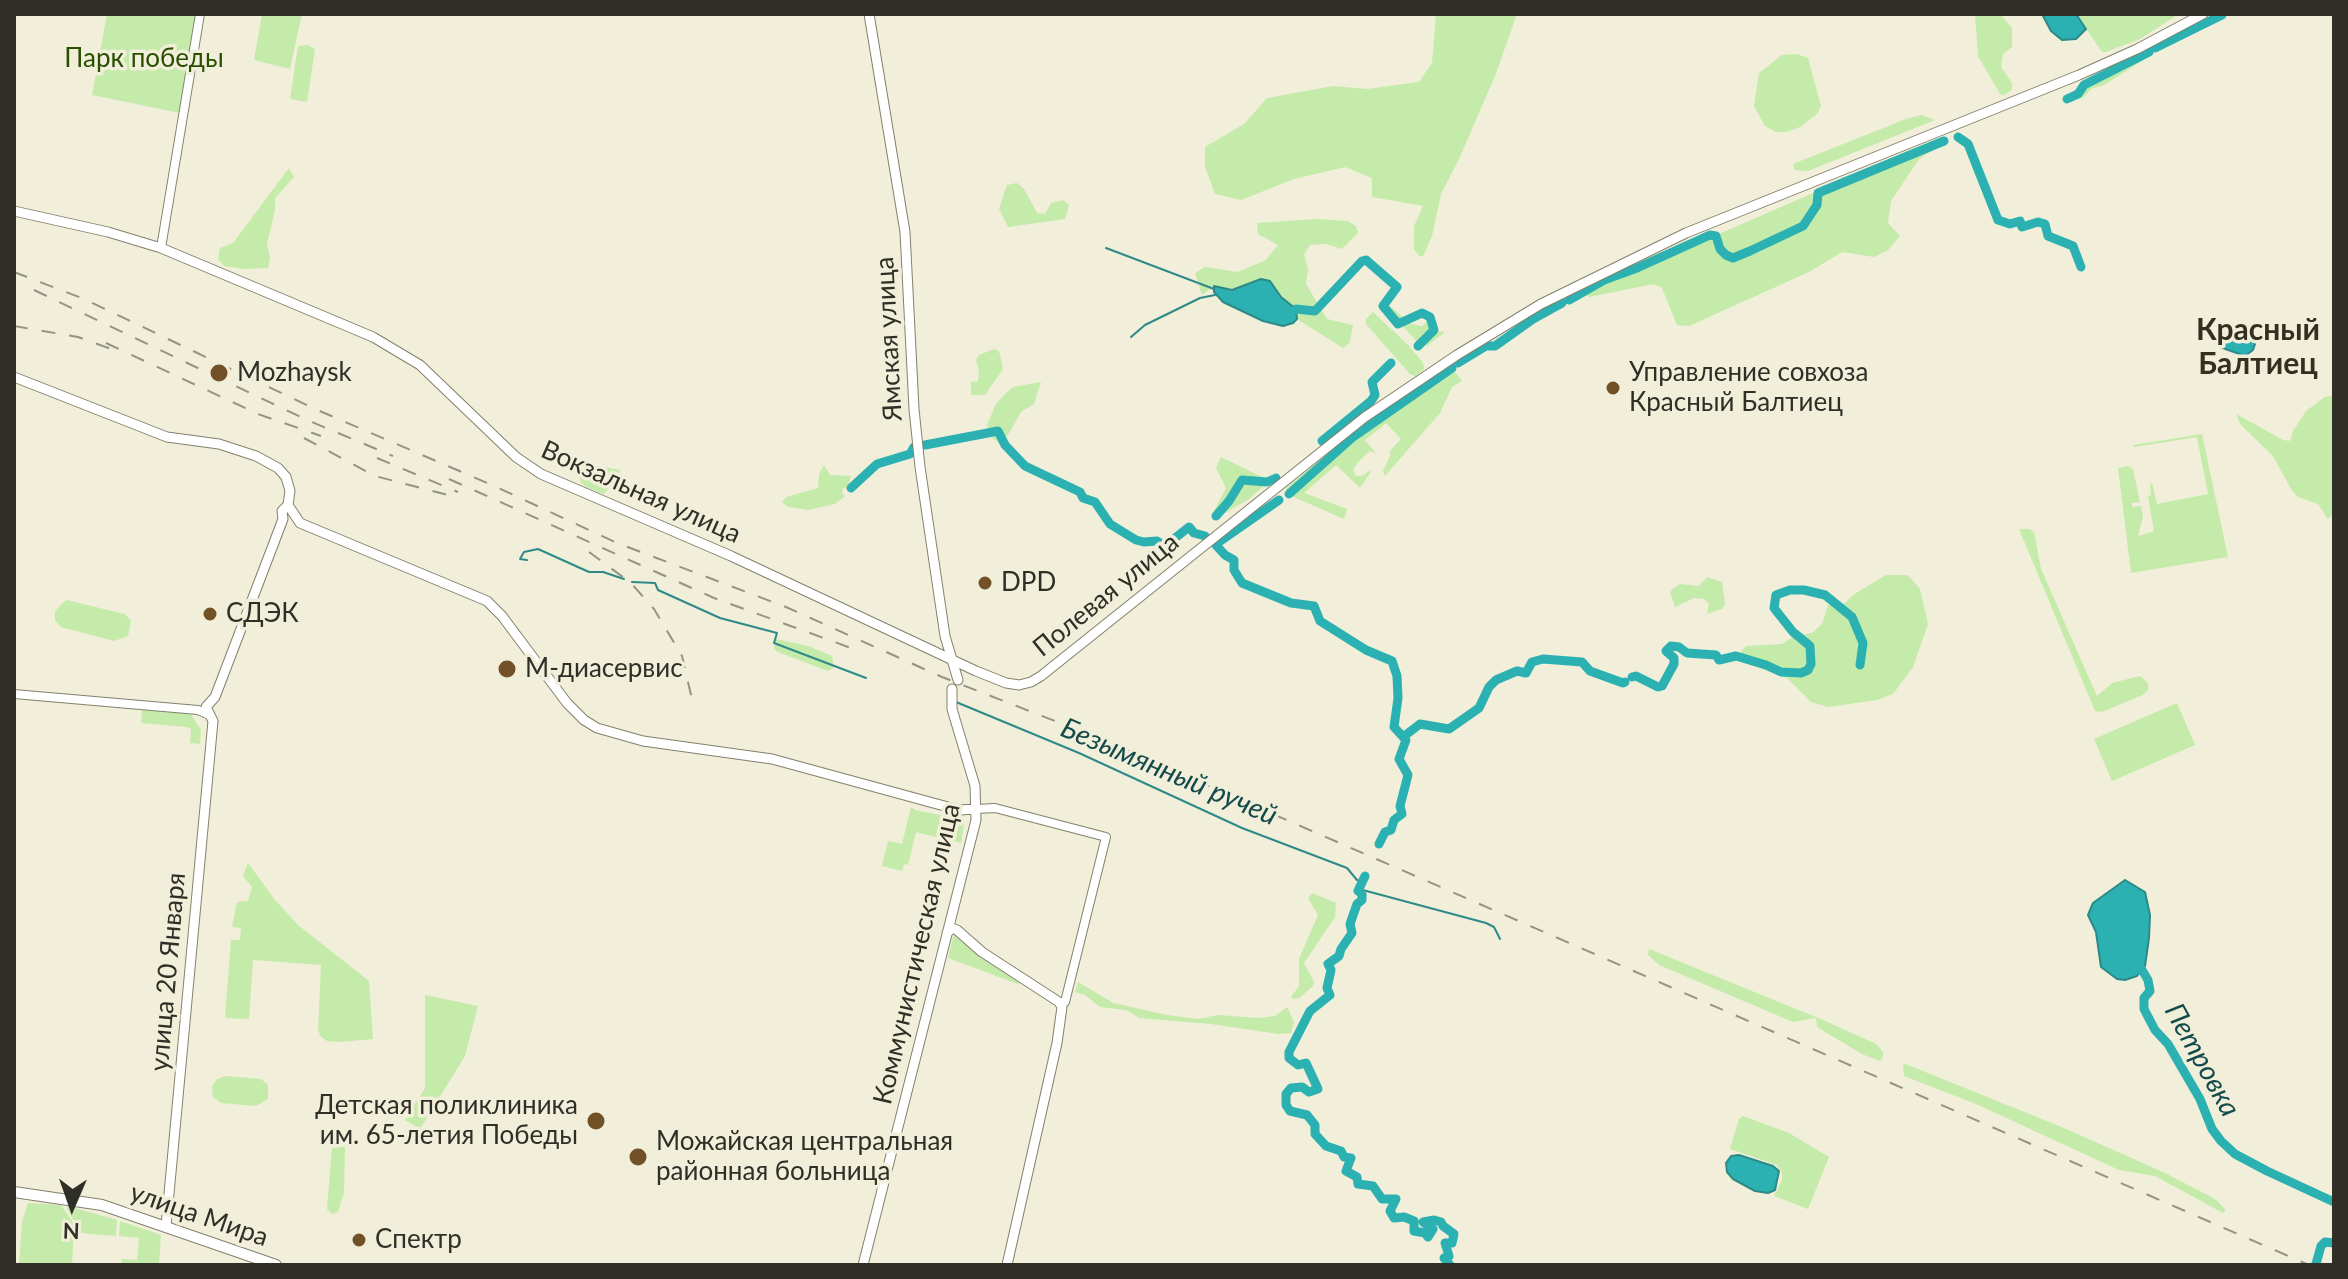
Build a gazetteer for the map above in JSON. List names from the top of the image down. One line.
{"streets":{"main road":["Ямская улица","Вокзальная улица","Полевая улица","Коммунистическая улица","улица 20 Января","улица Мира"]},"crossings":[["Ямская улица","Вокзальная улица"],["Ямская улица","Полевая улица"],["Ямская улица","Коммунистическая улица"],["Вокзальная улица","Полевая улица"],["улица 20 Января","улица Мира"]],"districts":["Красный Балтиец"],"water":["Безымянный ручей","Петровка"],"parks":["Парк победы"],"places":["Mozhaysk","Управление совхоза Красный Балтиец","DPD","СДЭК","М-диасервис","Детская поликлиника им. 65-летия Победы","Можайская центральная районная больница","Спектр"],"north":"bottom"}
